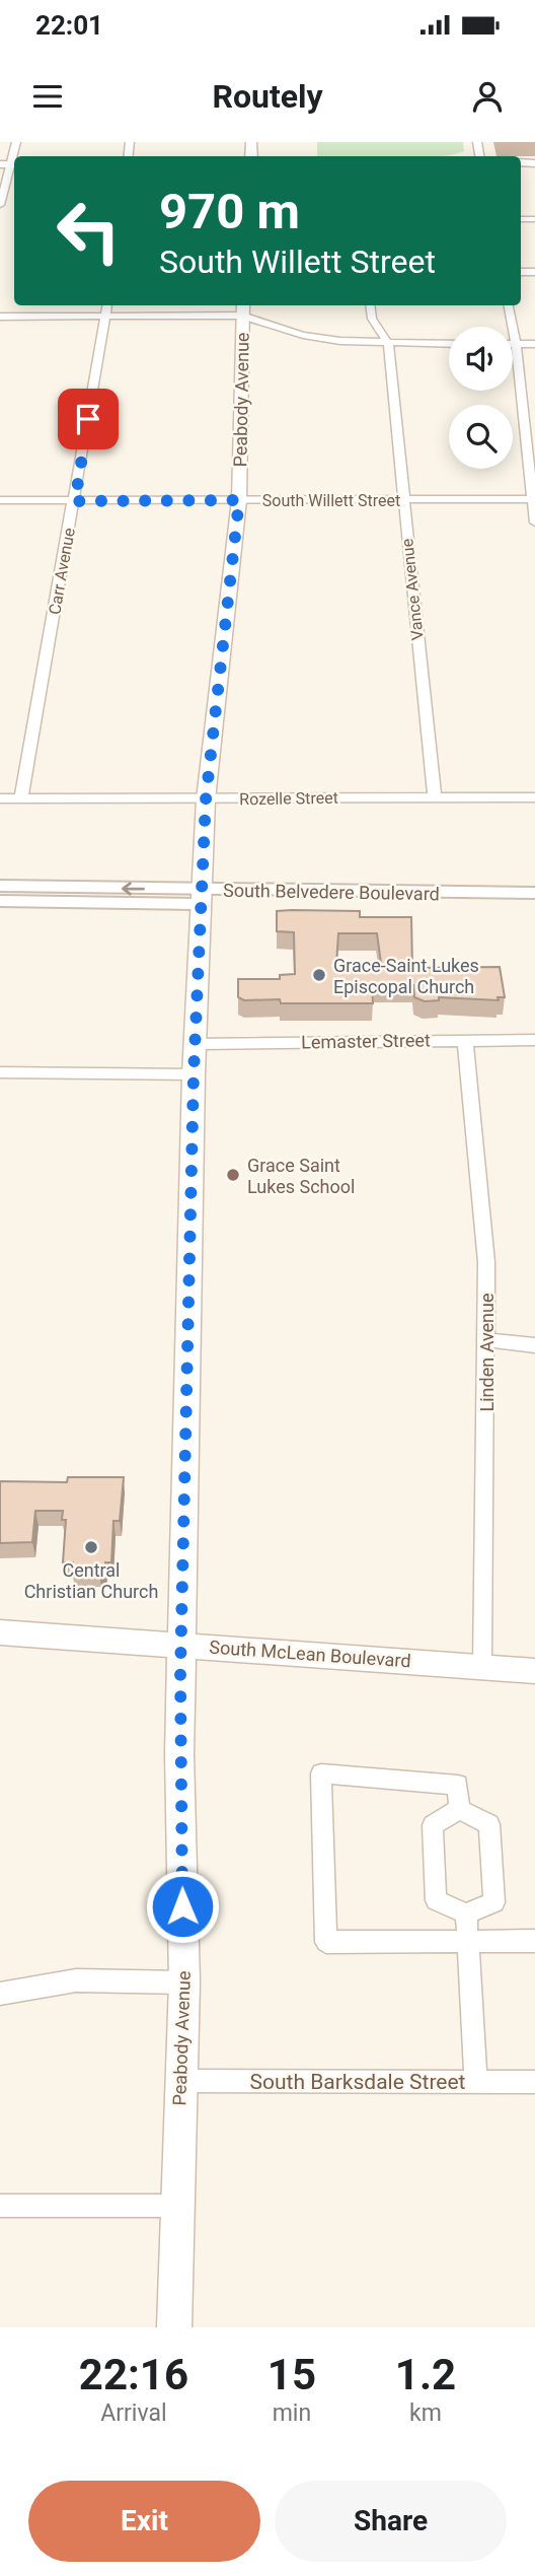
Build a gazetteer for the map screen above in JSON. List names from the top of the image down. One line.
{"streets":{"main road":["Peabody Avenue","South McLean Boulevard"],"street":["South Willett Street","Carr Avenue","Vance Avenue","Rozelle Street","South Belvedere Boulevard","Lemaster Street","Linden Avenue","South Barksdale Street"]},"crossings":[["Peabody Avenue","South Willett Street"],["Peabody Avenue","Rozelle Street"],["Peabody Avenue","South Belvedere Boulevard"],["Peabody Avenue","Lemaster Street"],["Peabody Avenue","South McLean Boulevard"],["Peabody Avenue","South Barksdale Street"],["South Willett Street","Carr Avenue"],["South Willett Street","Vance Avenue"],["Carr Avenue","Rozelle Street"],["Vance Avenue","Rozelle Street"],["Lemaster Street","Linden Avenue"],["Linden Avenue","South McLean Boulevard"]],"places":["Grace-Saint Lukes Episcopal Church","Grace Saint Lukes School","Central Christian Church"],"page":{"status":"22:01","header":"Routely","turn":["970 m","South Willett Street"],"eta":["22:16","Arrival","15","min","1.2","km"],"buttons":["Exit","Share"]}}
